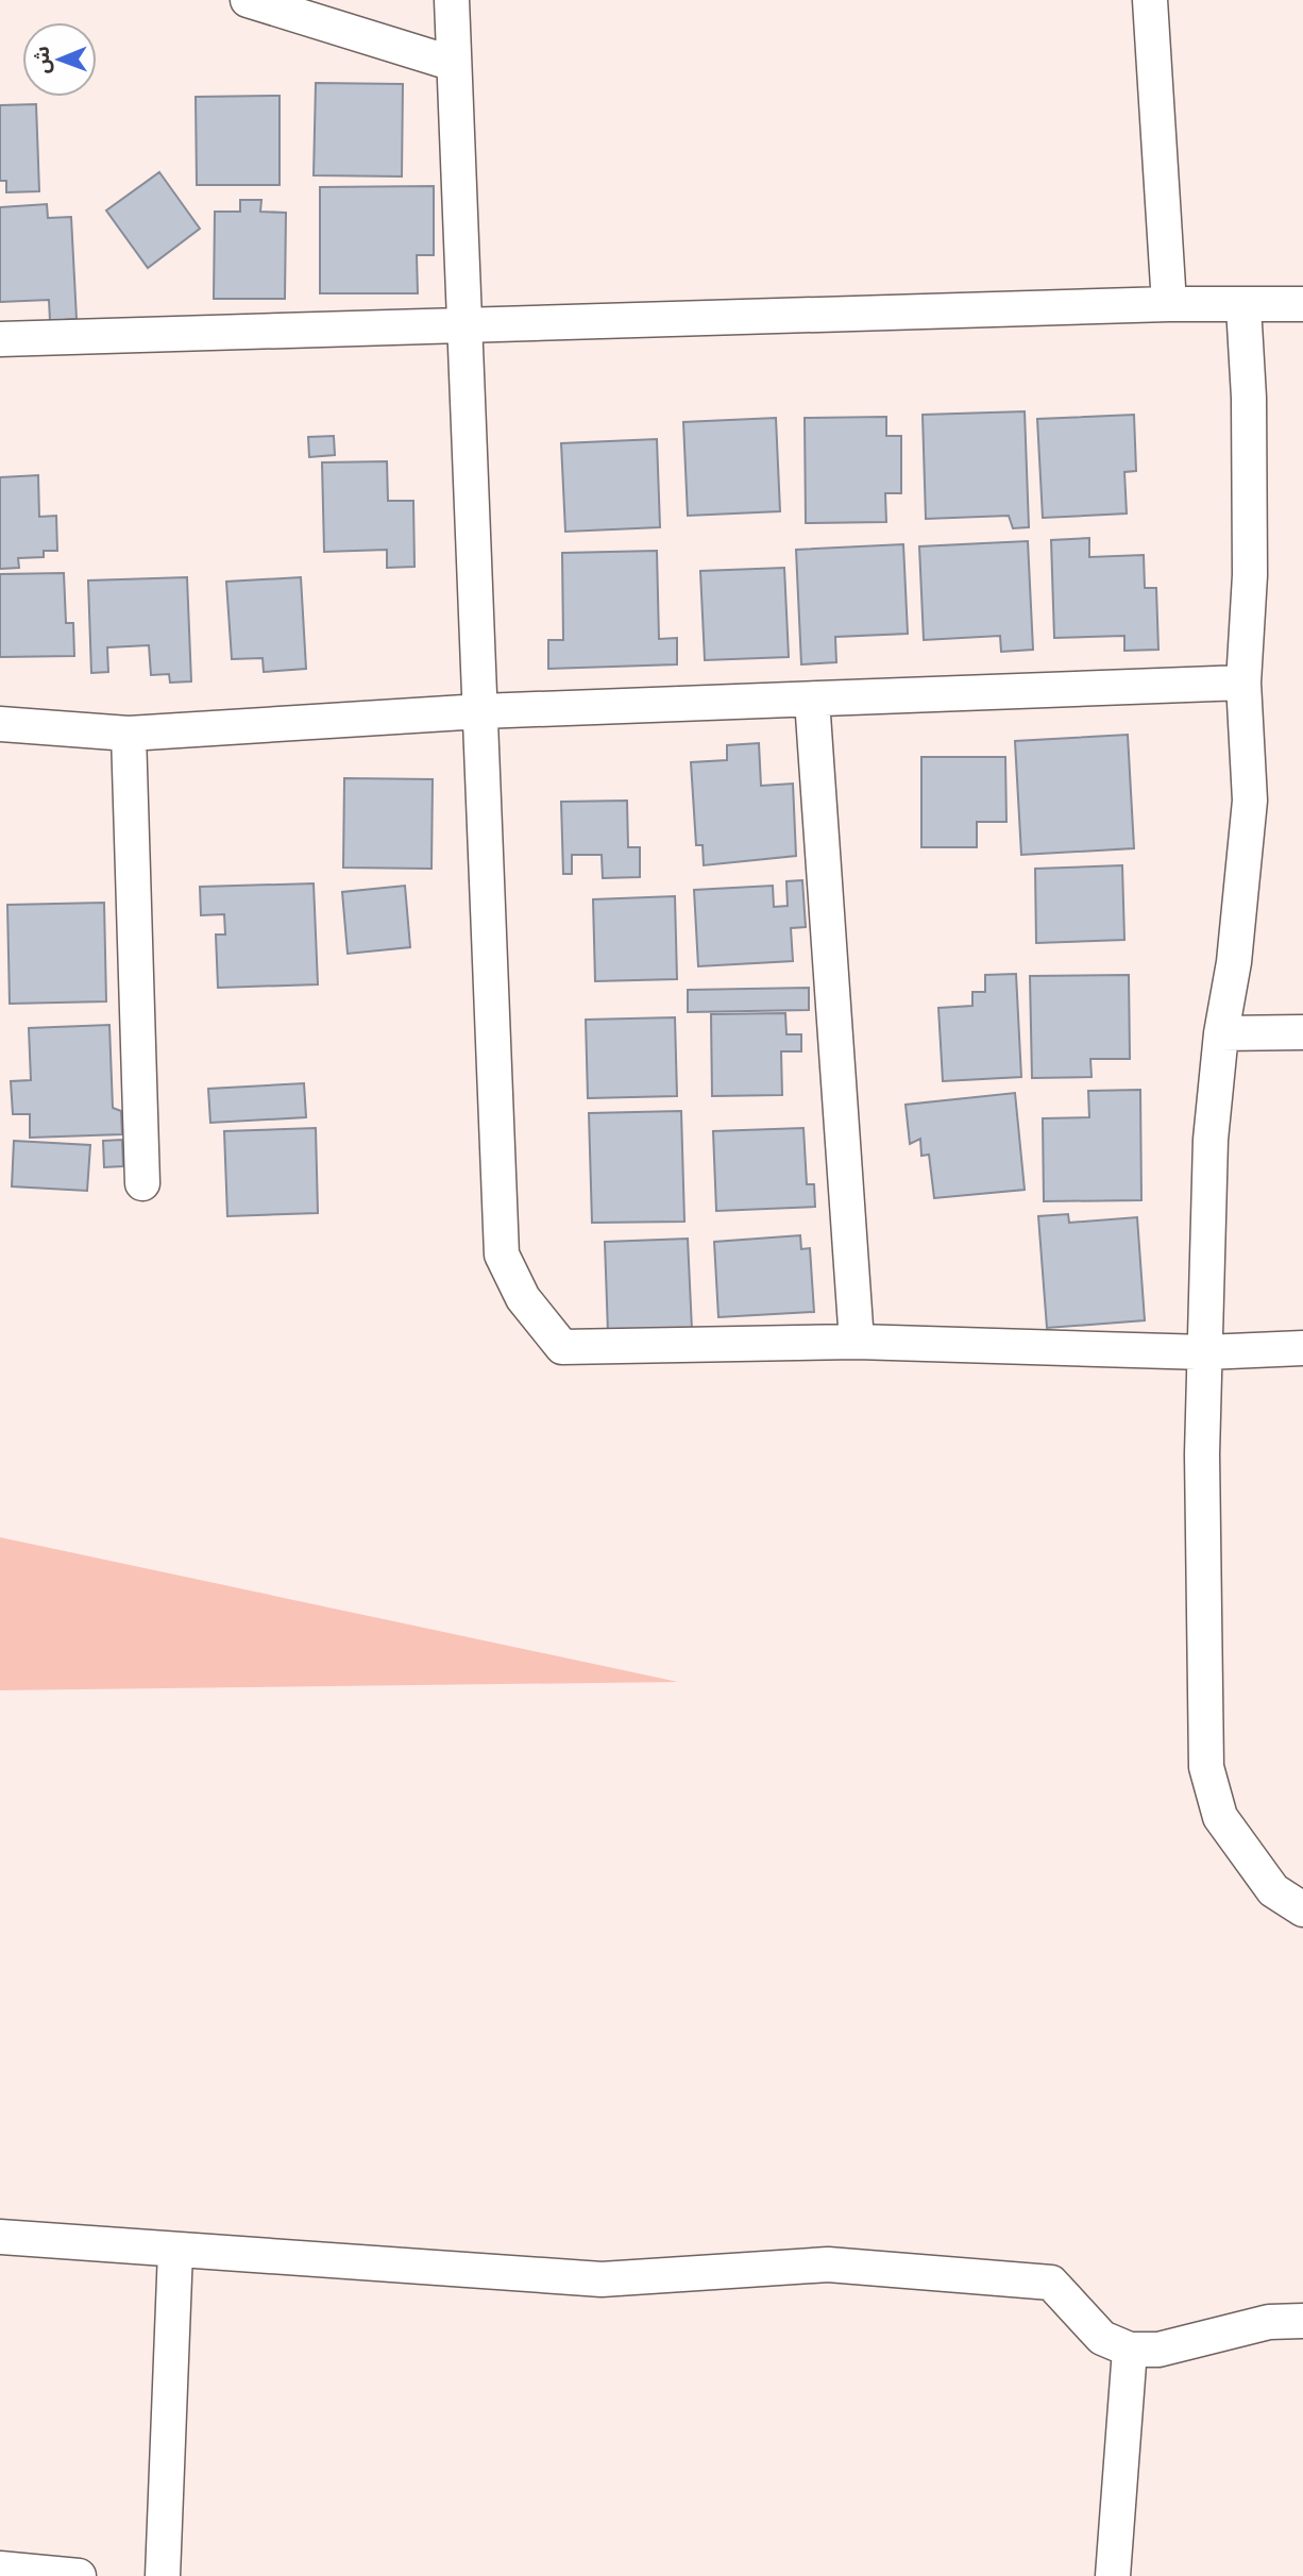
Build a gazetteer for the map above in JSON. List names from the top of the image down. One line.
{"north":"left"}
